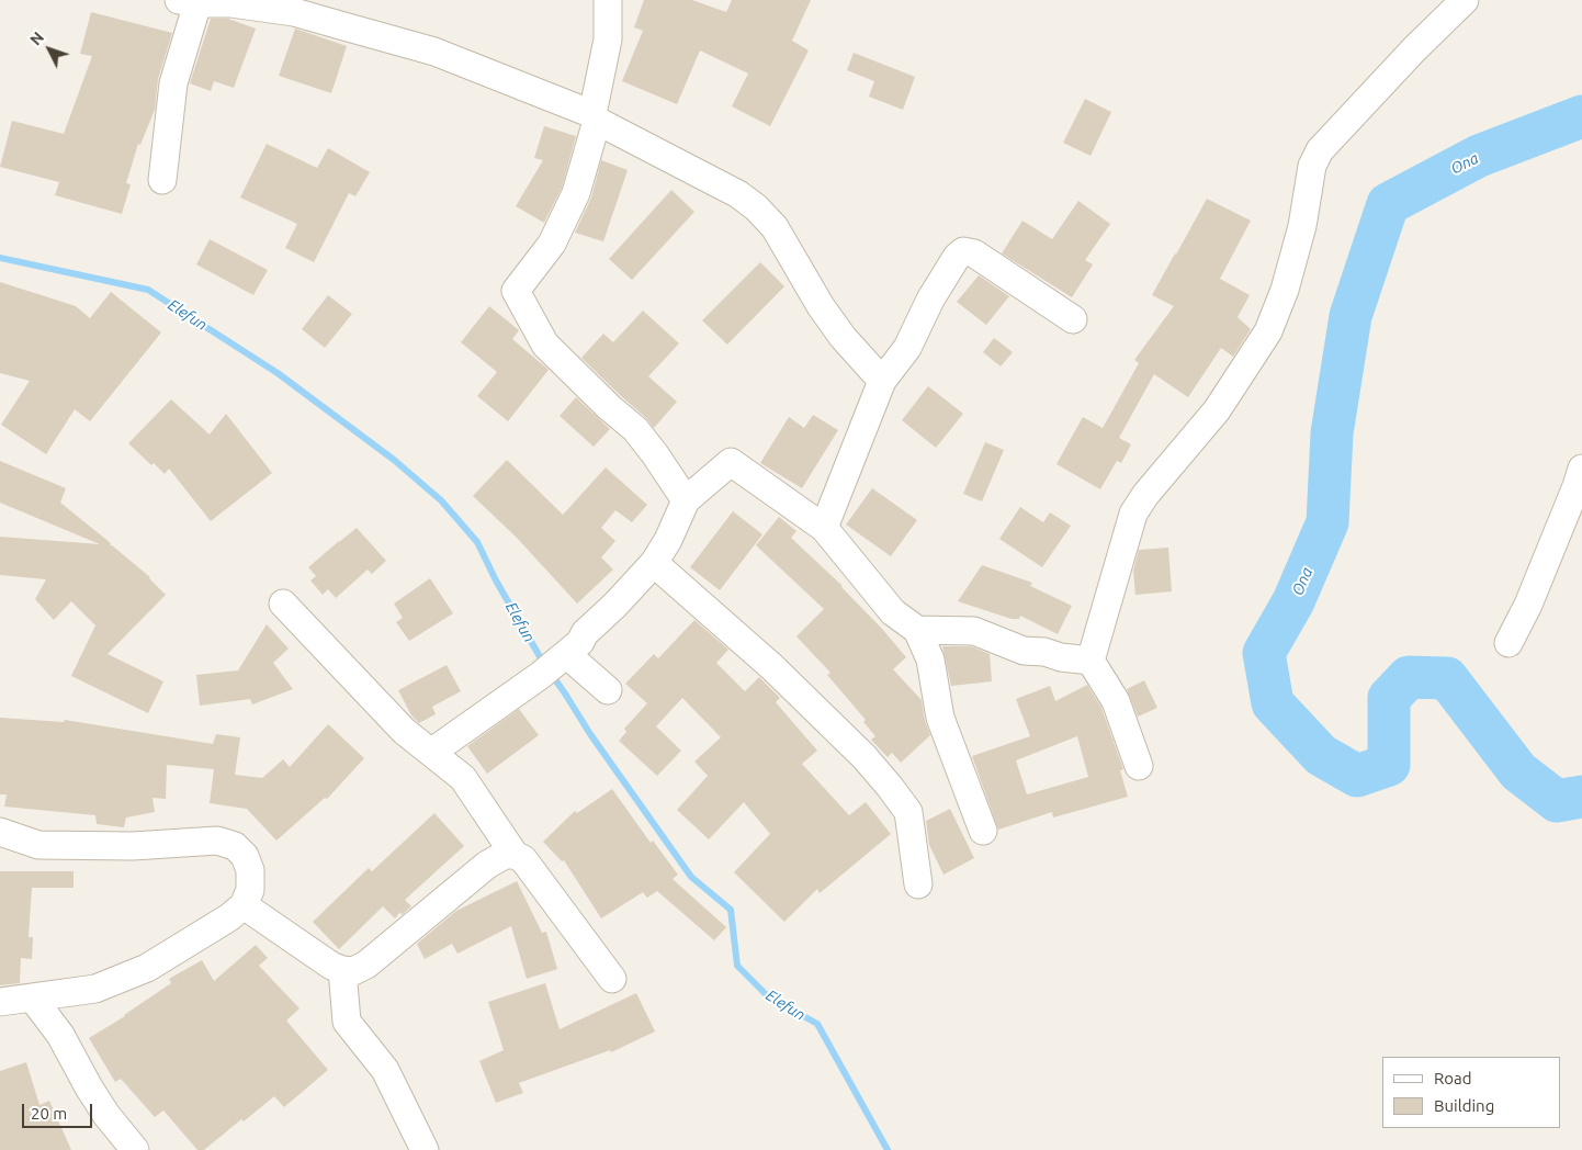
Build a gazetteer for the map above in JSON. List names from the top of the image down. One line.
{"water":["Ona","Elefun"],"legend":["Road","Building"],"scale_bar":"20 m","north":"top left"}
